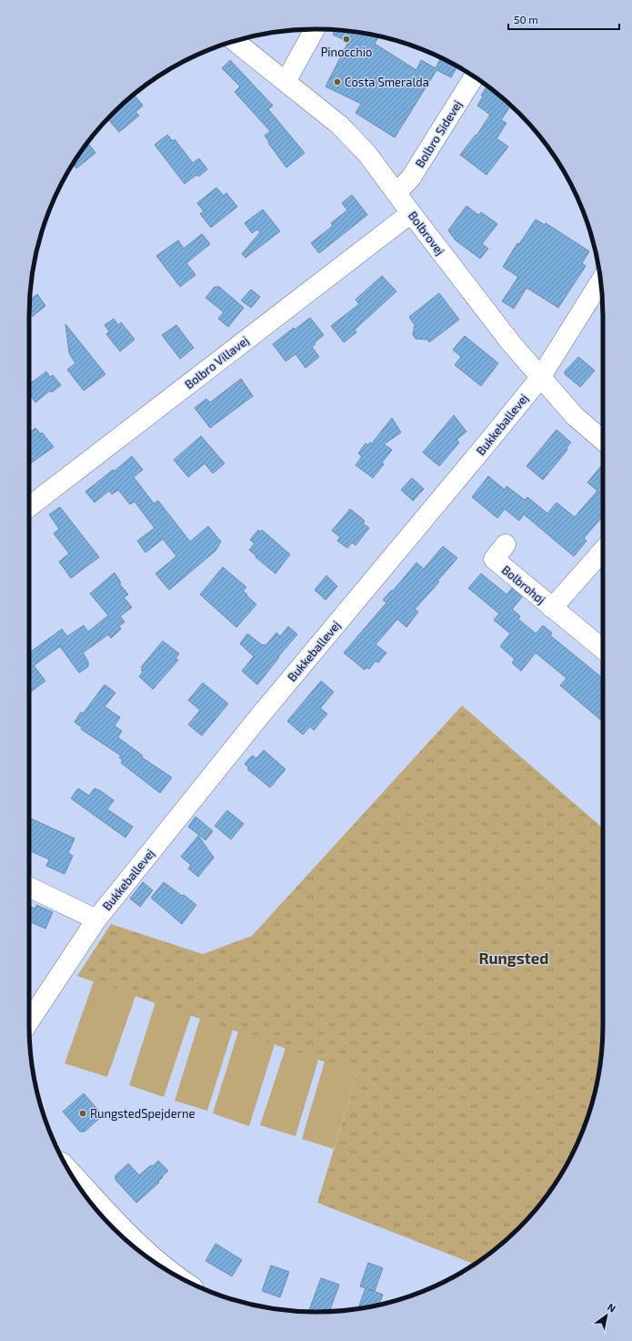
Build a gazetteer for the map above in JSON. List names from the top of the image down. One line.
{"streets":{"street":["Bolbro Sidevej","Bolbrovej","Bolbro Villavej","Bukkeballevej","Bolbrohøj"]},"crossings":[["Bolbro Sidevej","Bolbrovej"],["Bolbrovej","Bolbro Villavej"],["Bolbrovej","Bukkeballevej"]],"districts":["Rungsted"],"places":["Pinocchio","Costa Smeralda","RungstedSpejderne"],"scale_bar":"50 m","north":"top right"}
